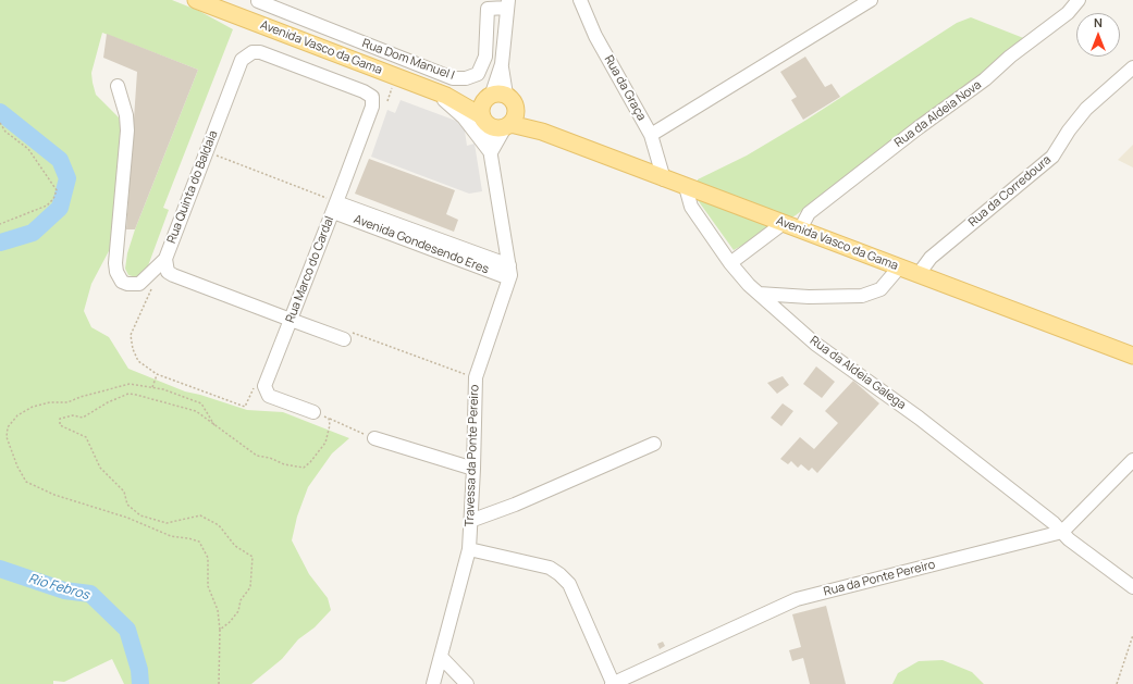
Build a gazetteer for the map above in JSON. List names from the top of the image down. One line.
{"streets":{"main road":["Avenida Vasco da Gama"],"street":["Rua Dom Manuel I","Rua da Graça","Rua da Aldeia Nova","Rua Quinta do Baldaia","Rua da Corredoura","Avenida Gondesendo Eres","Rua Marco do Cardal","Rua da Aldeia Galega","Travessa da Ponte Pereiro","Rua da Ponte Pereiro"]},"crossings":[["Avenida Vasco da Gama","Rua da Graça"],["Avenida Vasco da Gama","Rua da Aldeia Nova"],["Avenida Vasco da Gama","Rua da Corredoura"],["Avenida Vasco da Gama","Rua da Aldeia Galega"],["Avenida Vasco da Gama","Travessa da Ponte Pereiro"],["Rua Quinta do Baldaia","Rua Marco do Cardal"],["Avenida Gondesendo Eres","Rua Marco do Cardal"],["Avenida Gondesendo Eres","Travessa da Ponte Pereiro"],["Rua da Aldeia Galega","Rua da Ponte Pereiro"]],"water":["Rio Febros"],"north":"top"}
